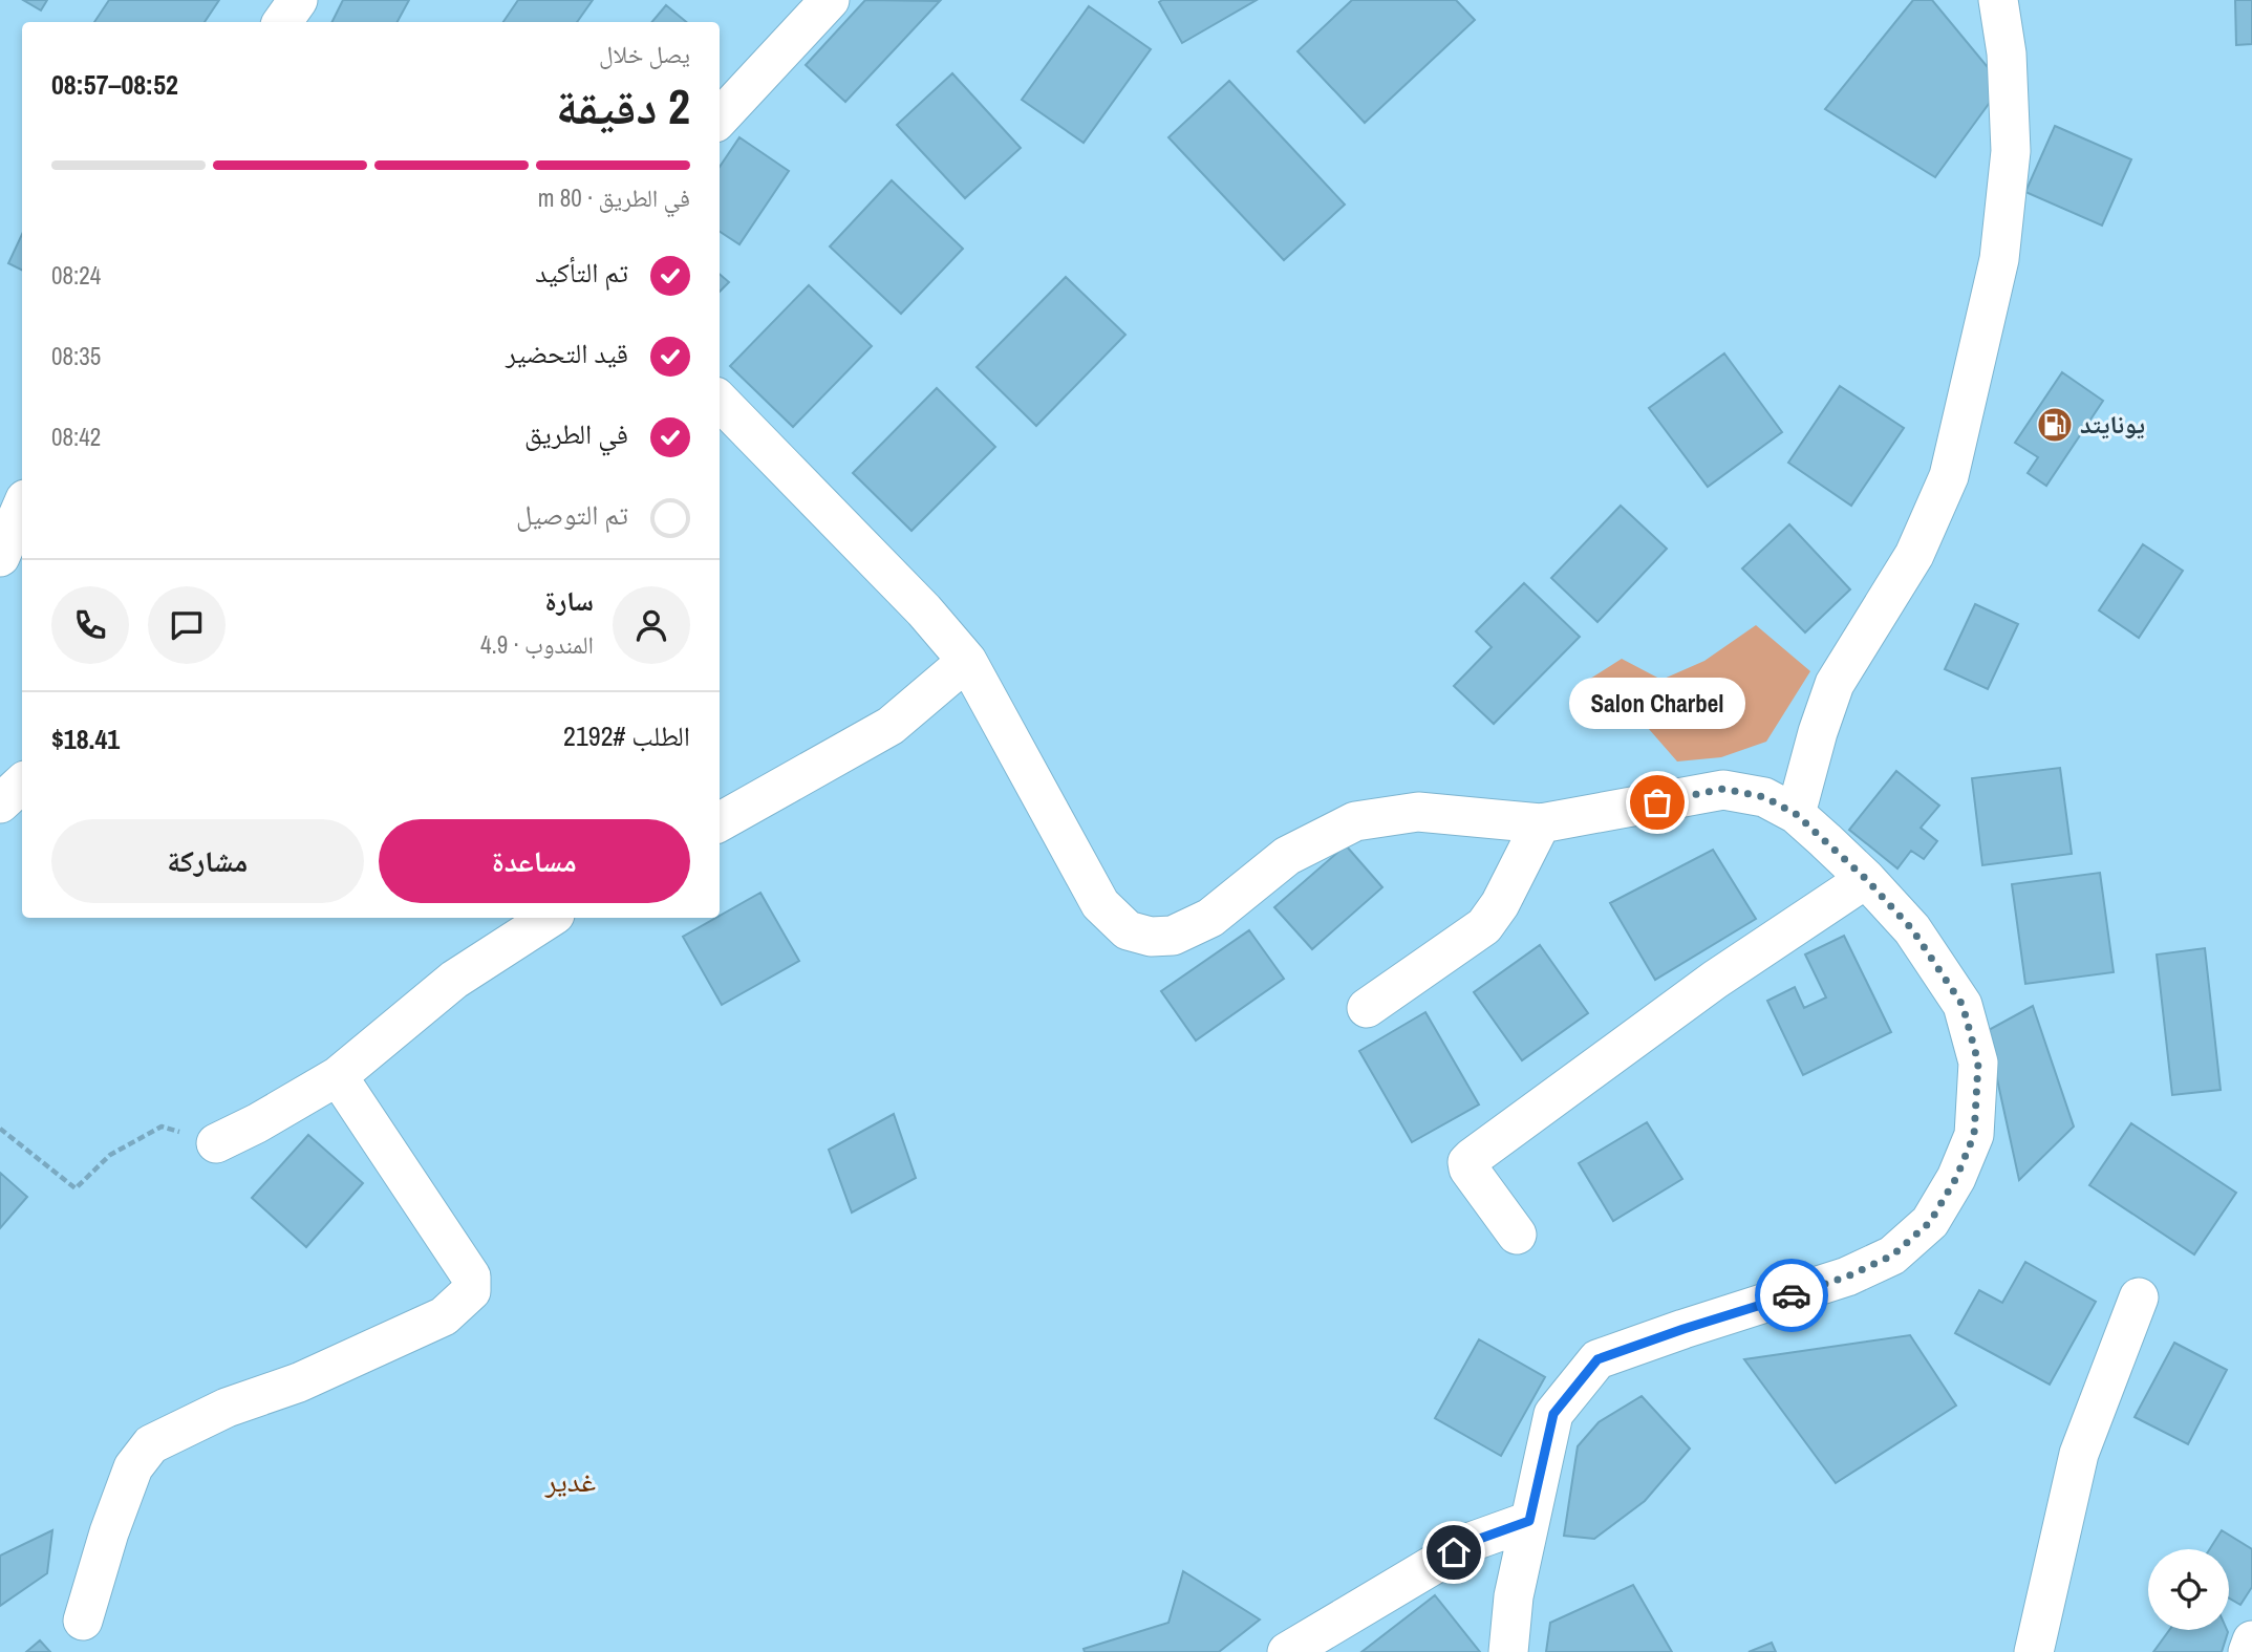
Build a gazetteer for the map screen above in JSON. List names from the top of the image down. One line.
{"districts":["غدير"],"places":{"fuel station":["يونايتد"],"other":["Salon Charbel"]},"page":{"heading":["2 دقيقة","يصل خلال","08:52–08:57"],"panel":["سارة","المندوب · 4.9","الطلب #2192","$18.41"],"bar":"في الطريق · 80 m","list":[["تم التأكيد","08:24"],["قيد التحضير","08:35"],["في الطريق","08:42"],"تم التوصيل"],"bubble":"Salon Charbel","buttons":["مساعدة","مشاركة"]}}
